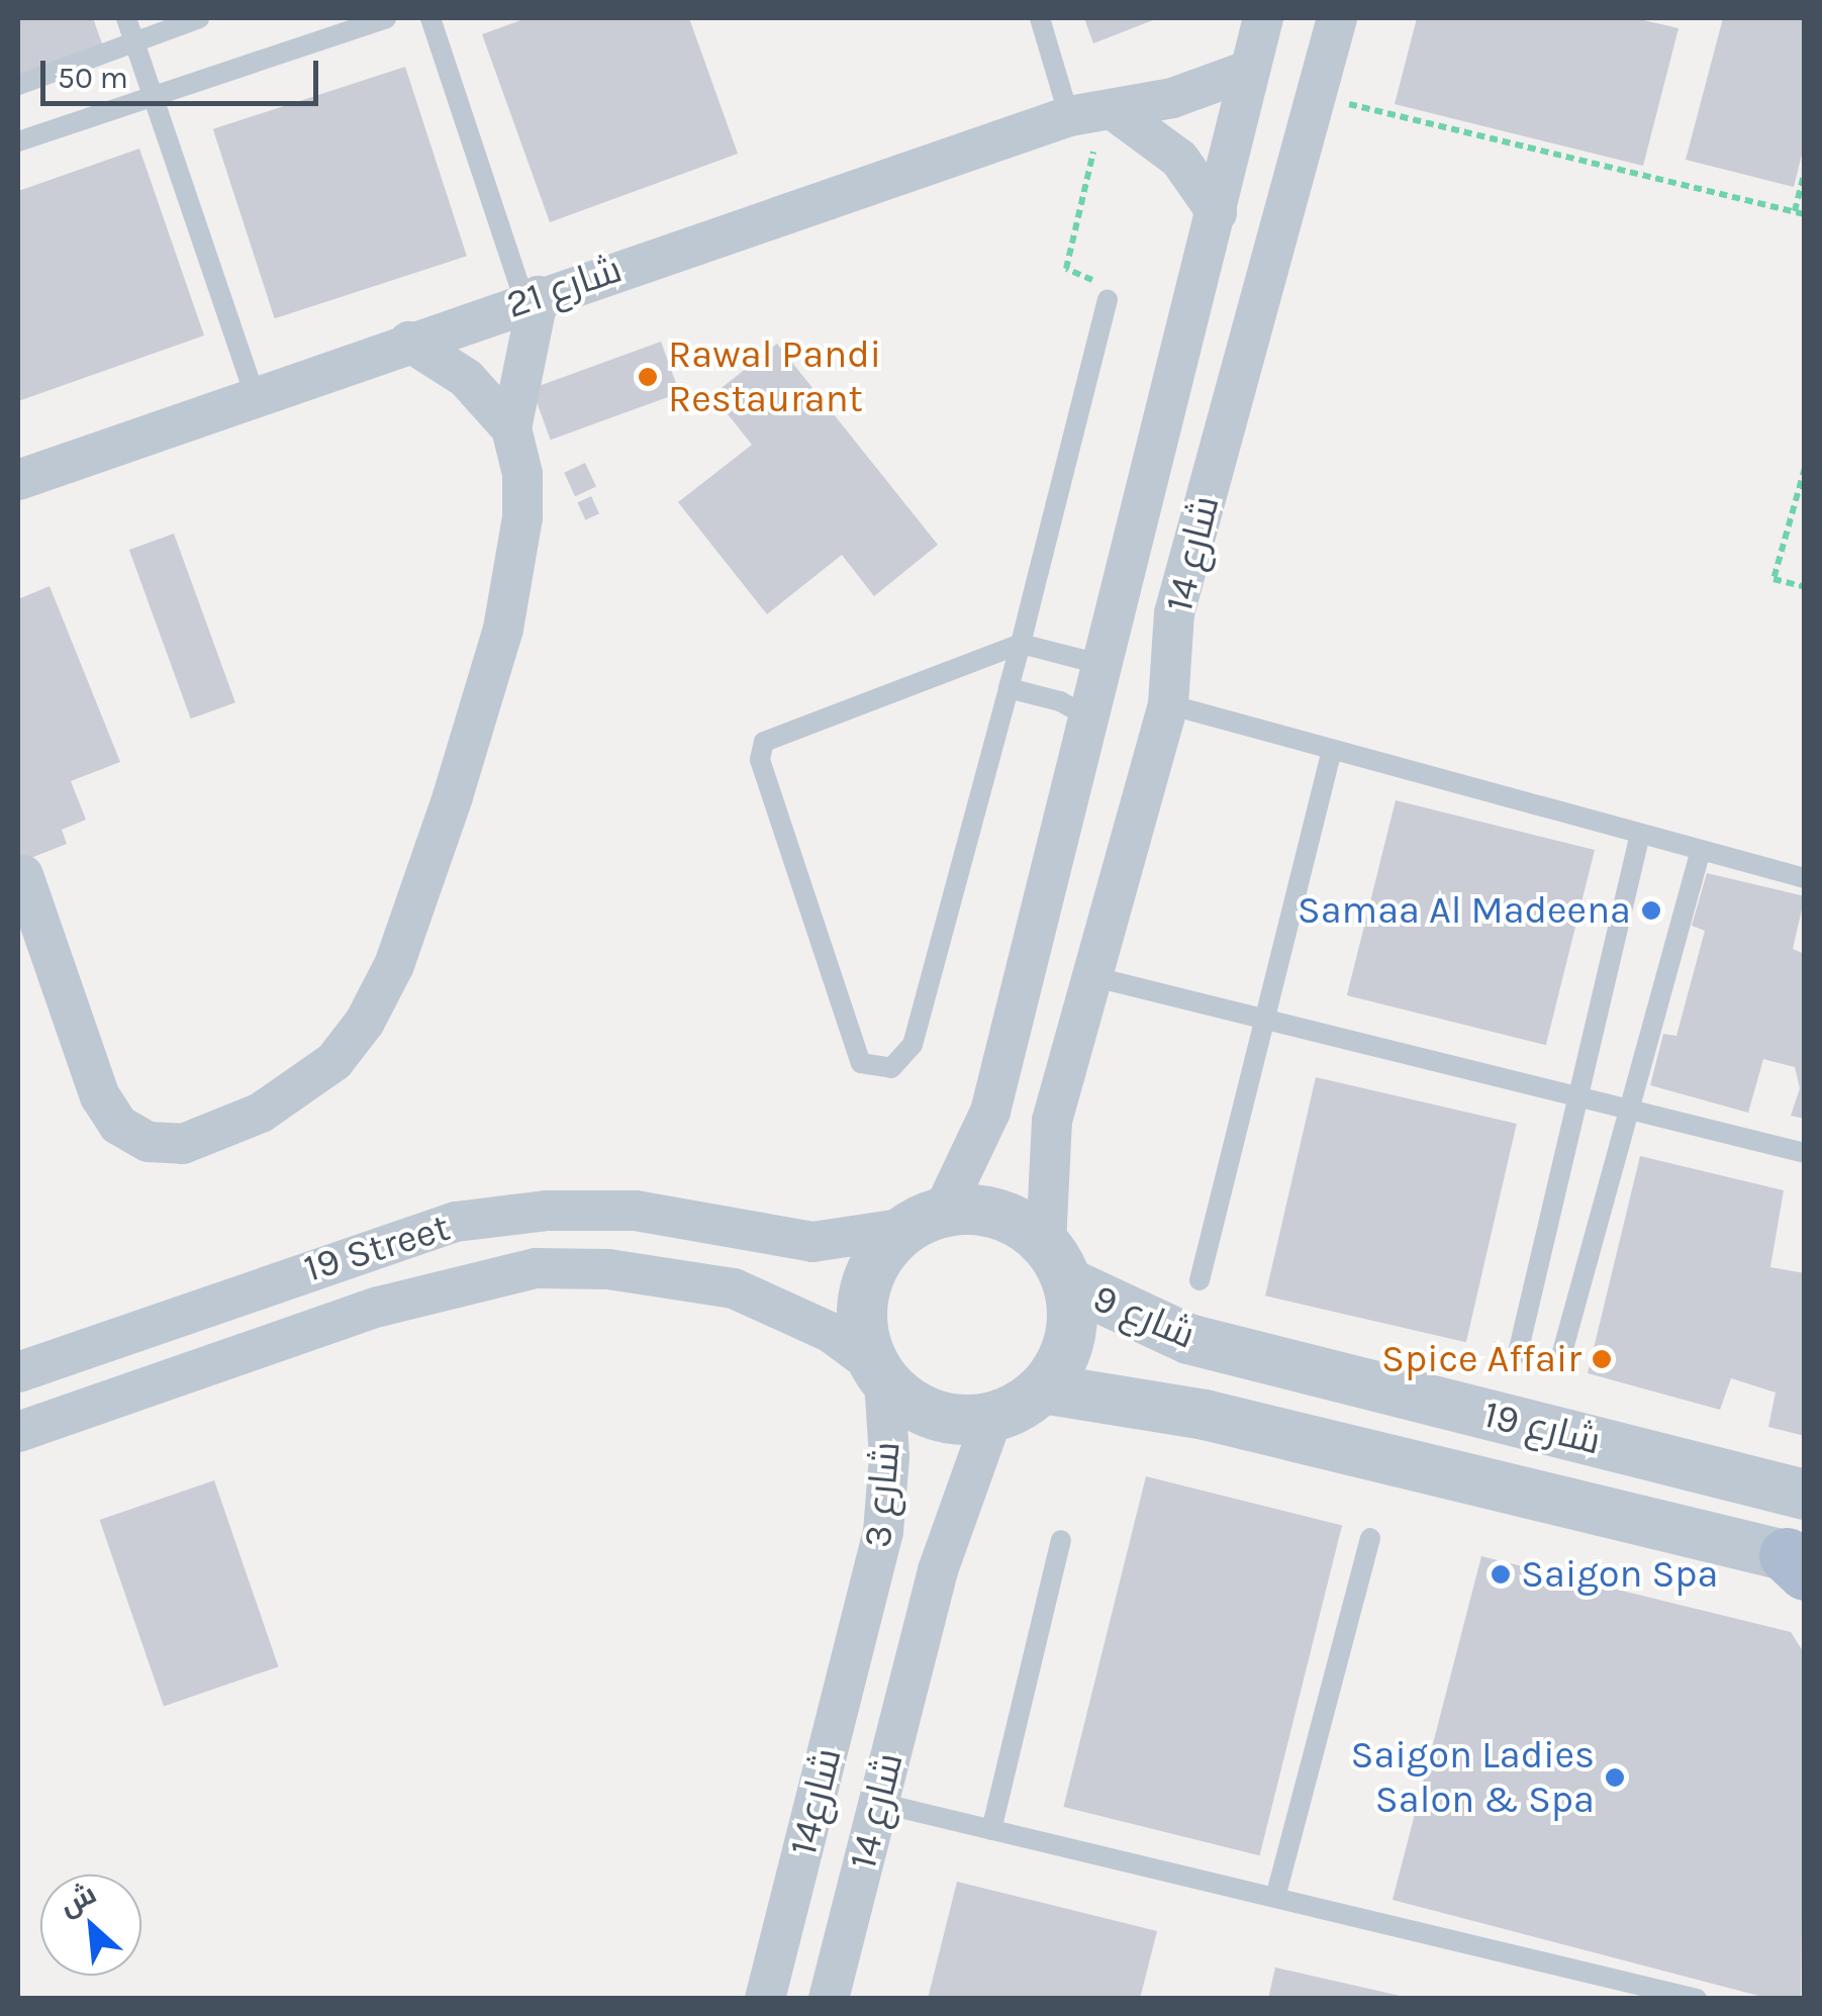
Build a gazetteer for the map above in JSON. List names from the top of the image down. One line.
{"streets":{"street":["شارع 21","شارع 14","19 Street","شارع 9","شارع 19","شارع 3","شارع14"]},"crossings":[["شارع 21","شارع 14"],["شارع 14","19 Street"],["شارع 14","شارع 9"],["شارع 14","شارع 3"],["19 Street","شارع 9"],["19 Street","شارع 3"],["شارع 9","شارع 19"],["شارع 9","شارع 3"],["شارع 3","شارع14"]],"places":["Rawal Pandi Restaurant","Samaa Al Madeena","Spice Affair","Saigon Spa","Saigon Ladies Salon & Spa"],"scale_bar":"50 m","north":"top left"}
